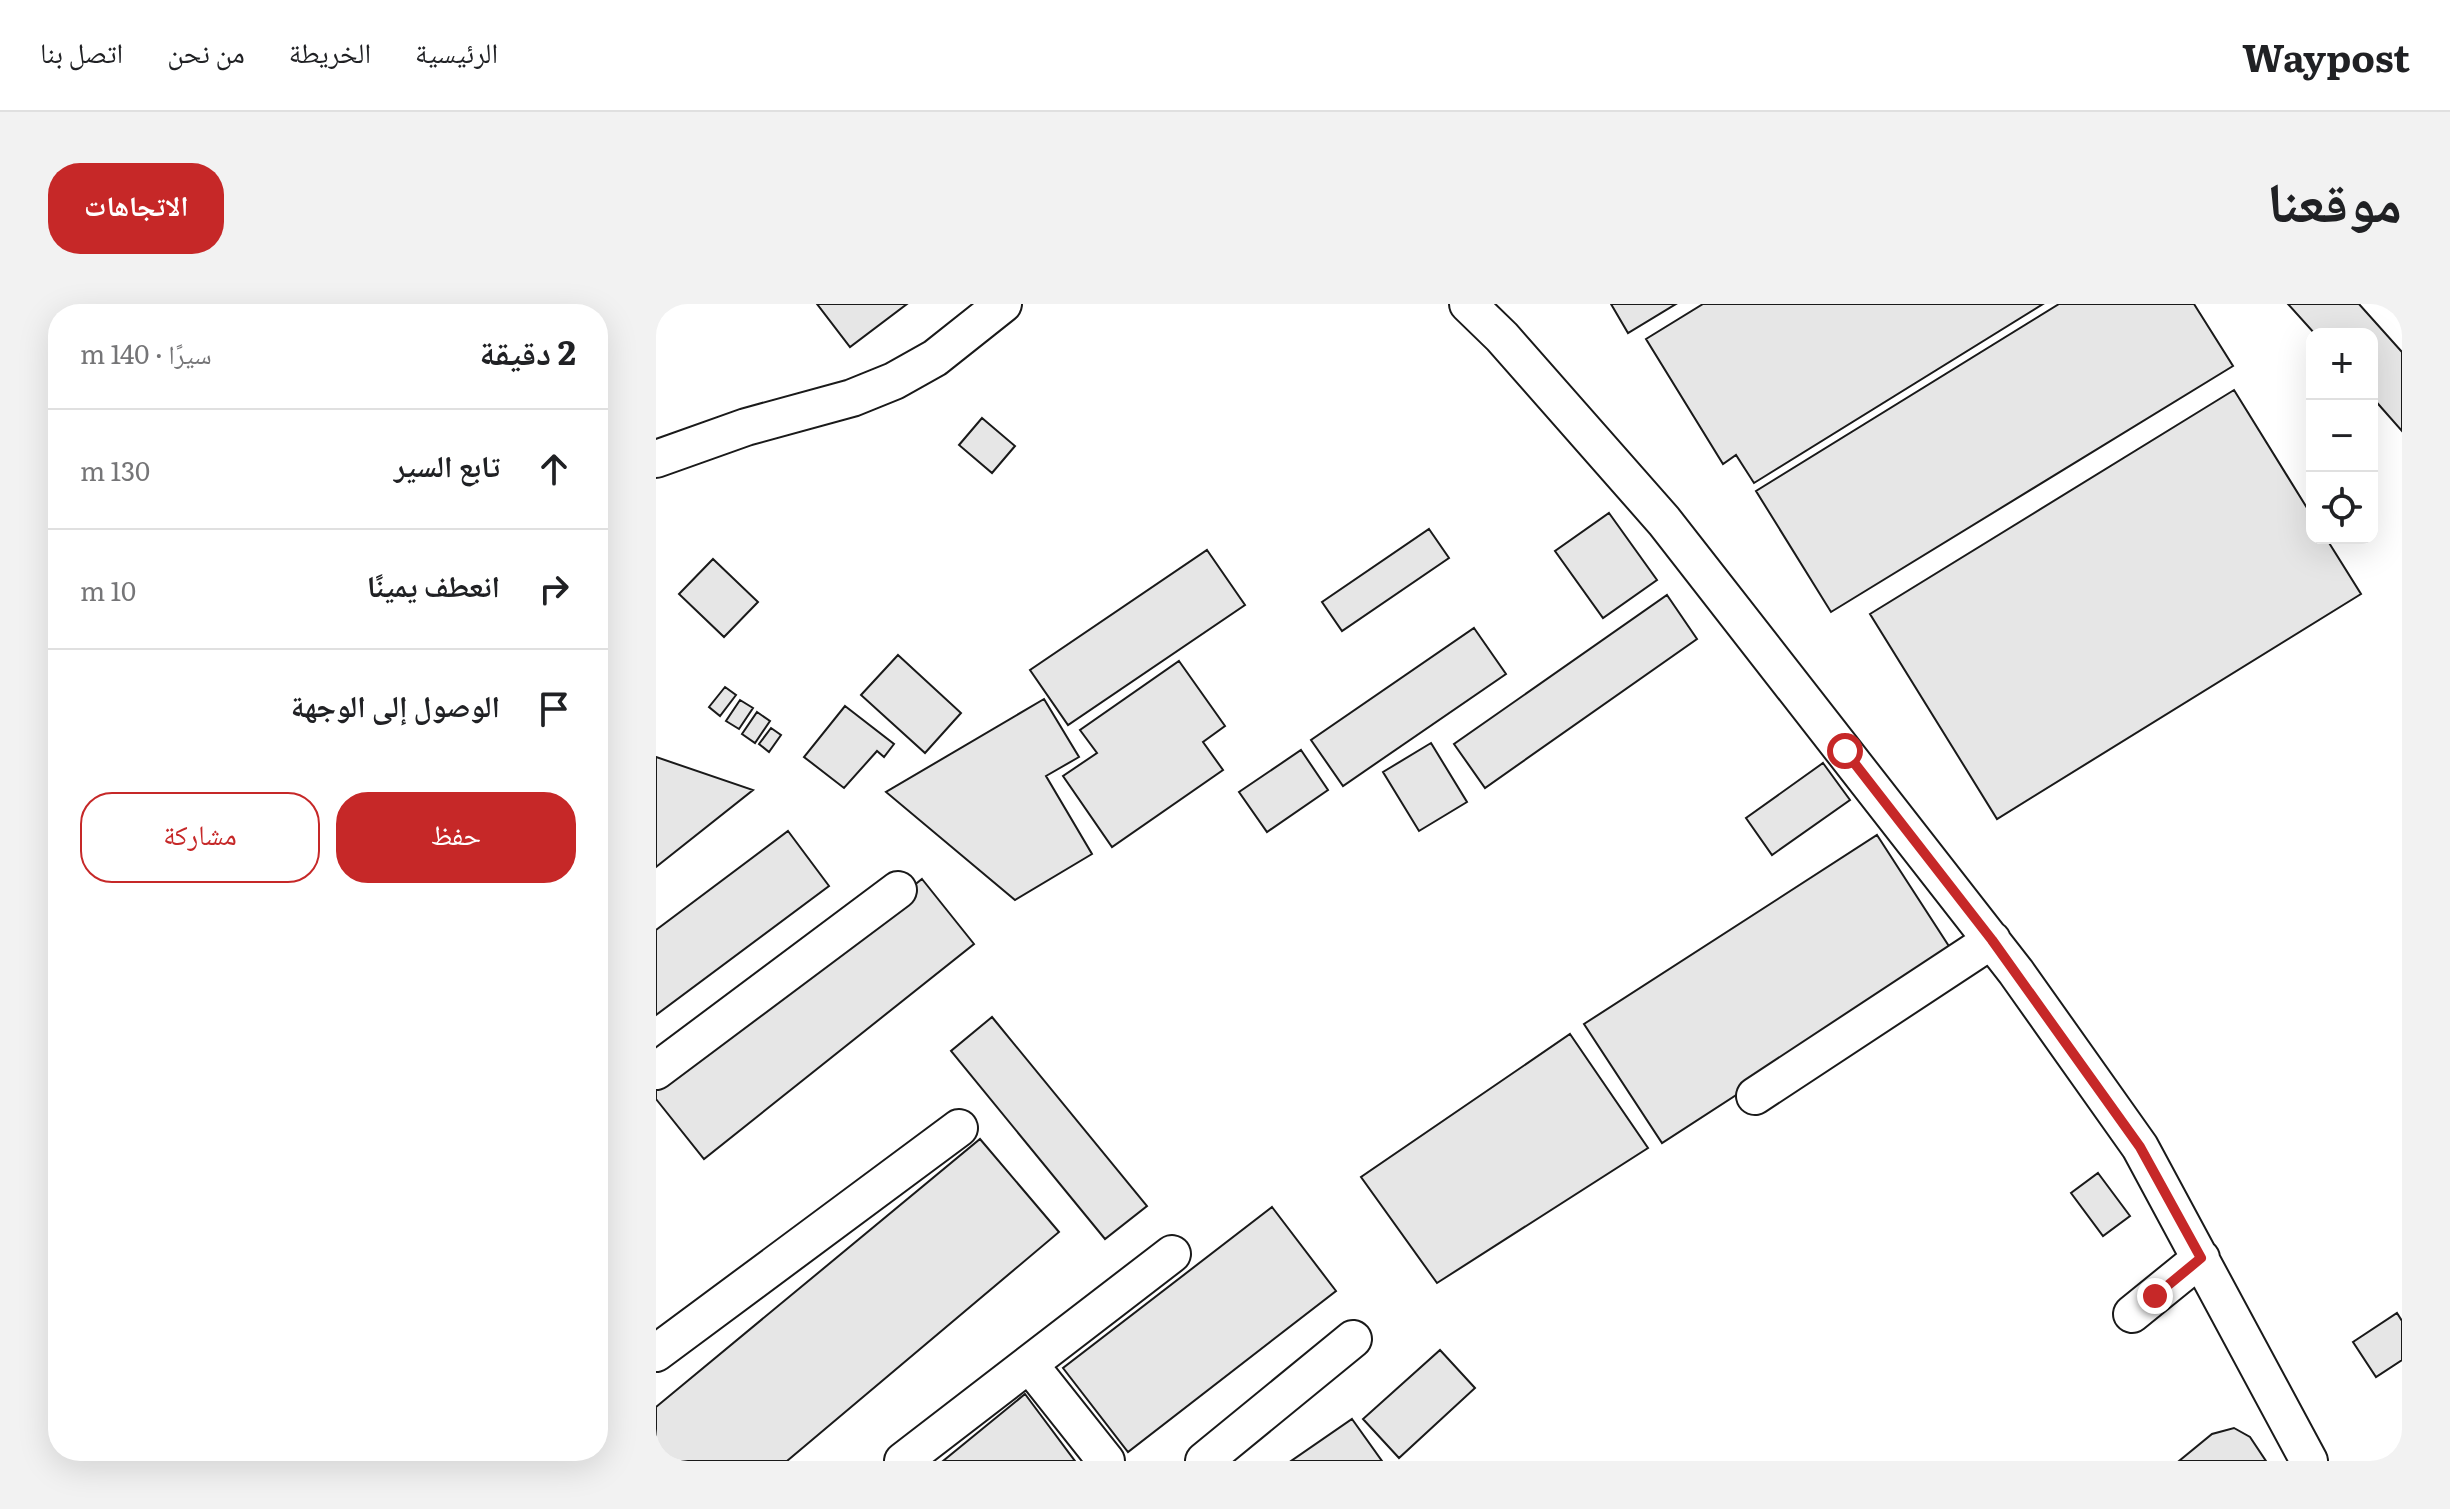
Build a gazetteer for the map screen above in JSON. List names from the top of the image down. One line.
{"page":{"header":"Waypost","nav":["الرئيسية","الخريطة","من نحن","اتصل بنا"],"title":"موقعنا","buttons":["الاتجاهات",["حفظ","مشاركة"]],"heading":["2 دقيقة","سيرًا · 140 m"],"map_buttons":["+","−"],"list":[["تابع السير","130 m"],["انعطف يمينًا","10 m"],"الوصول إلى الوجهة"]}}
